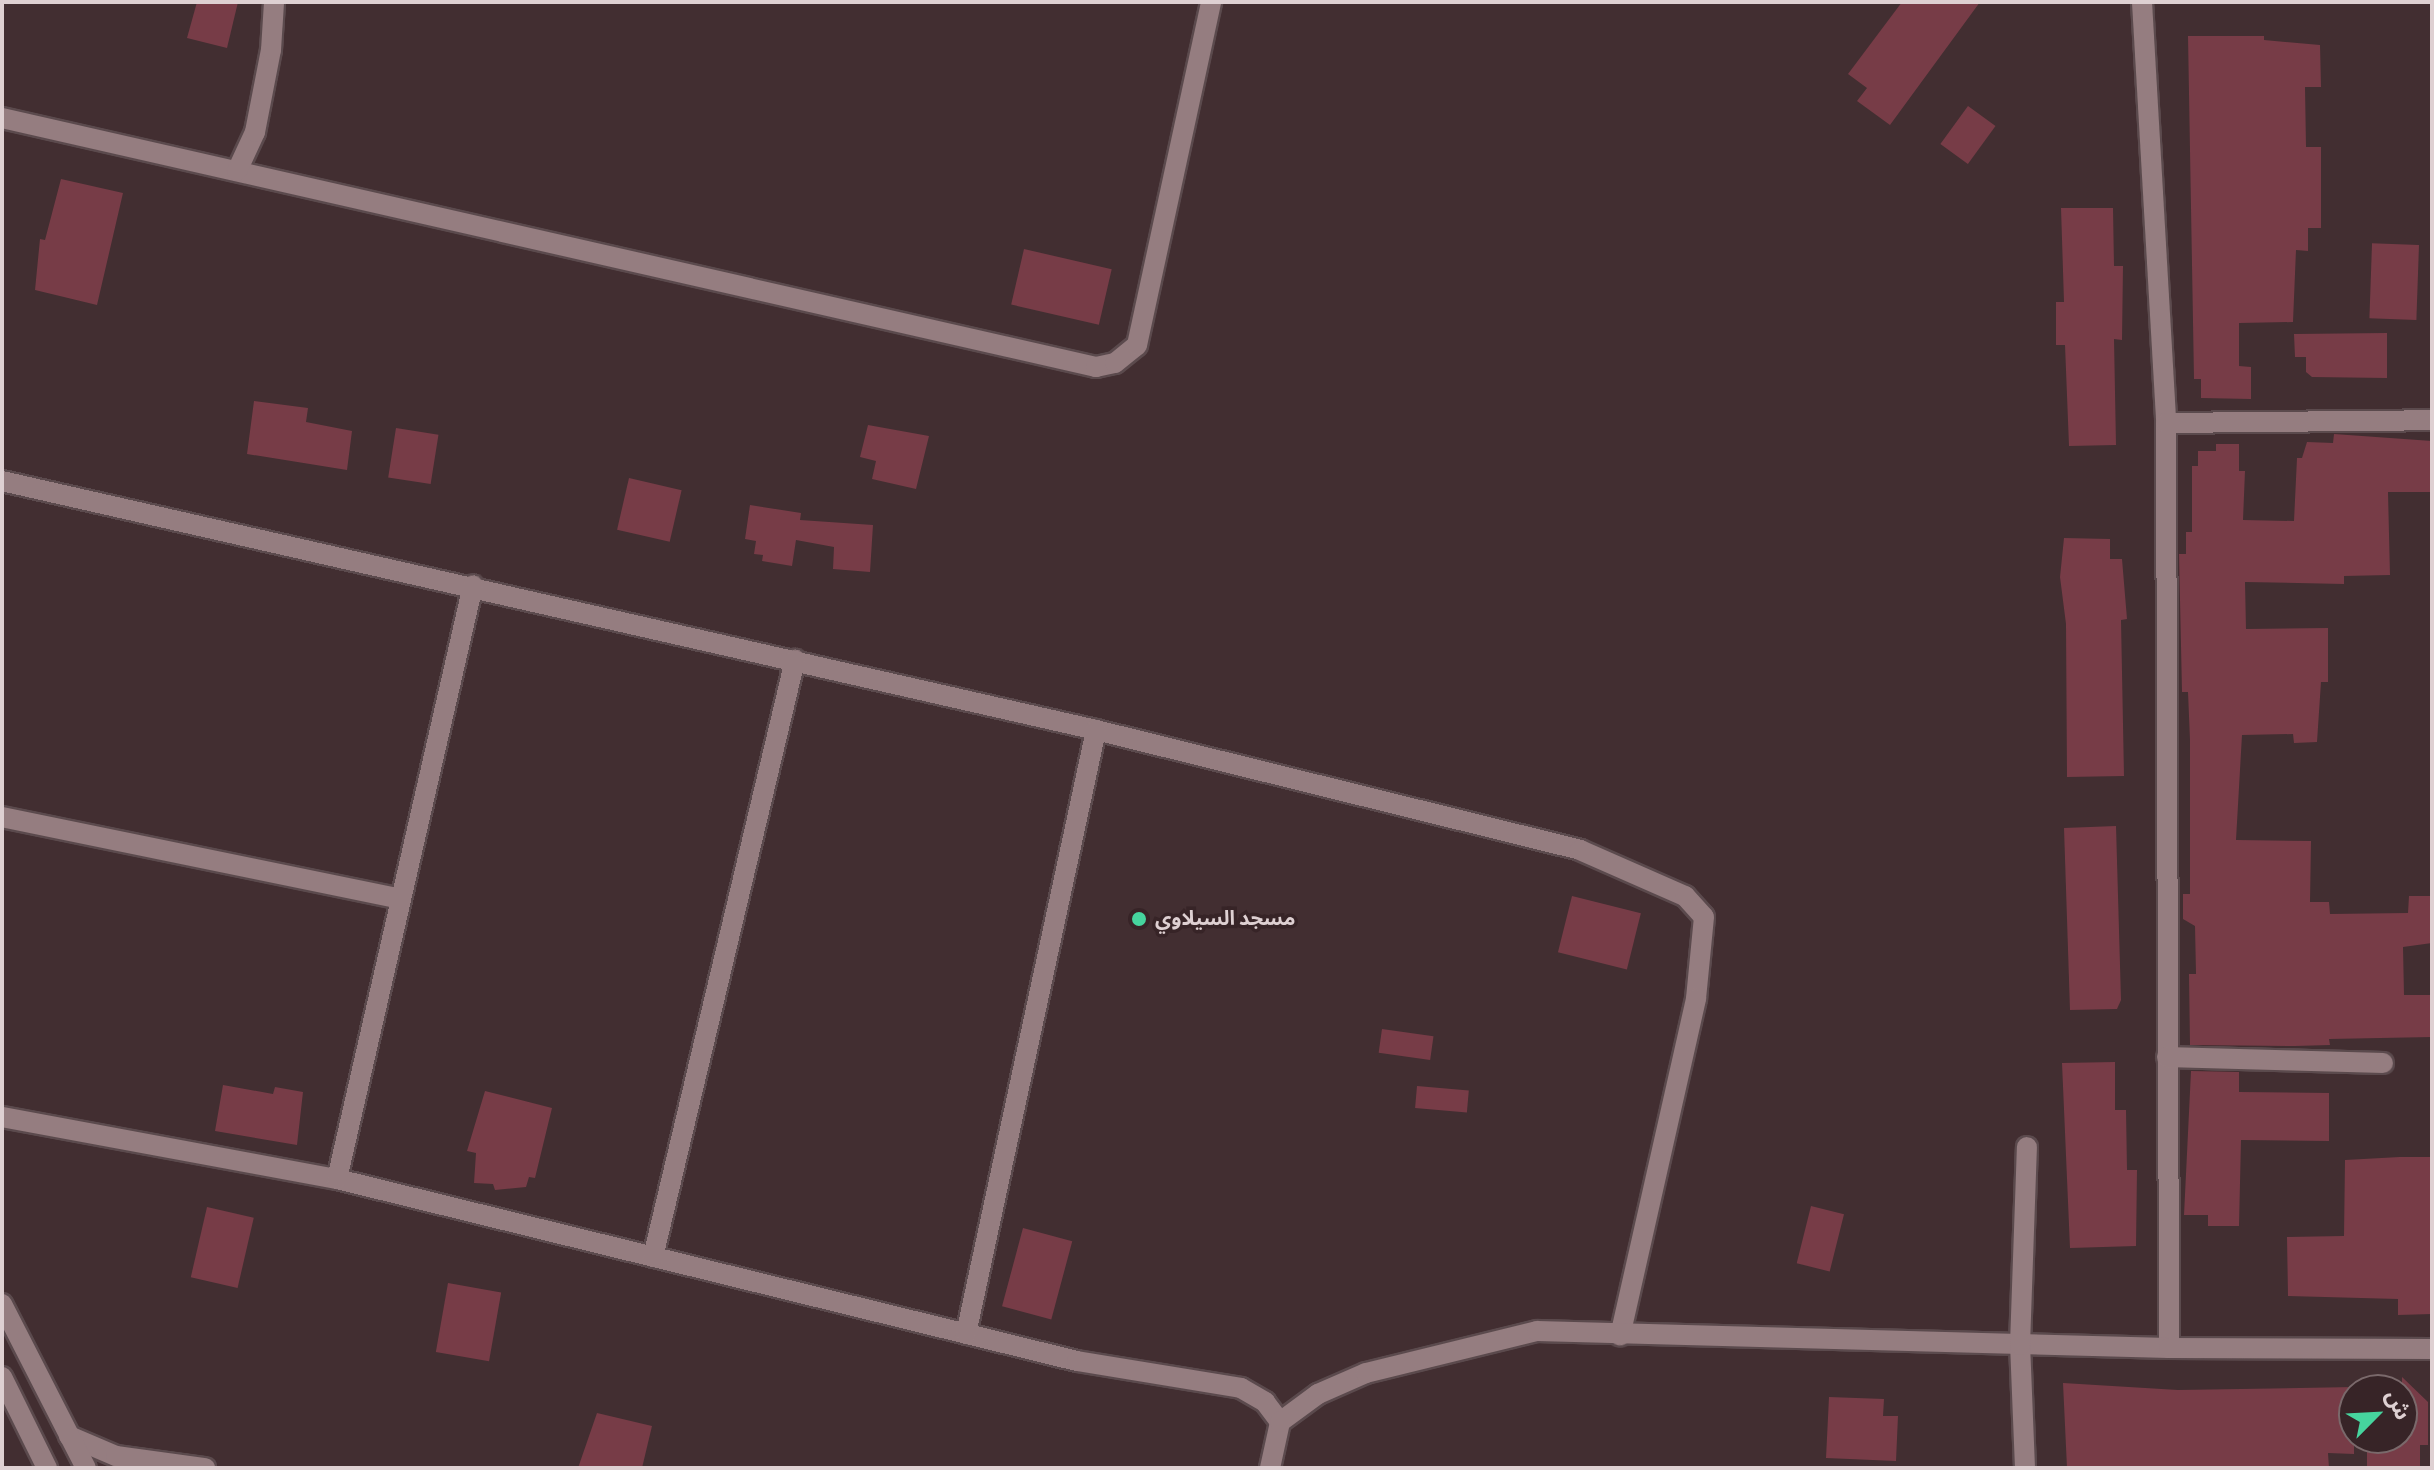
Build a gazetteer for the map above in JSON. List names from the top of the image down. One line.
{"places":["مسجد السيلاوي"],"north":"top right"}
